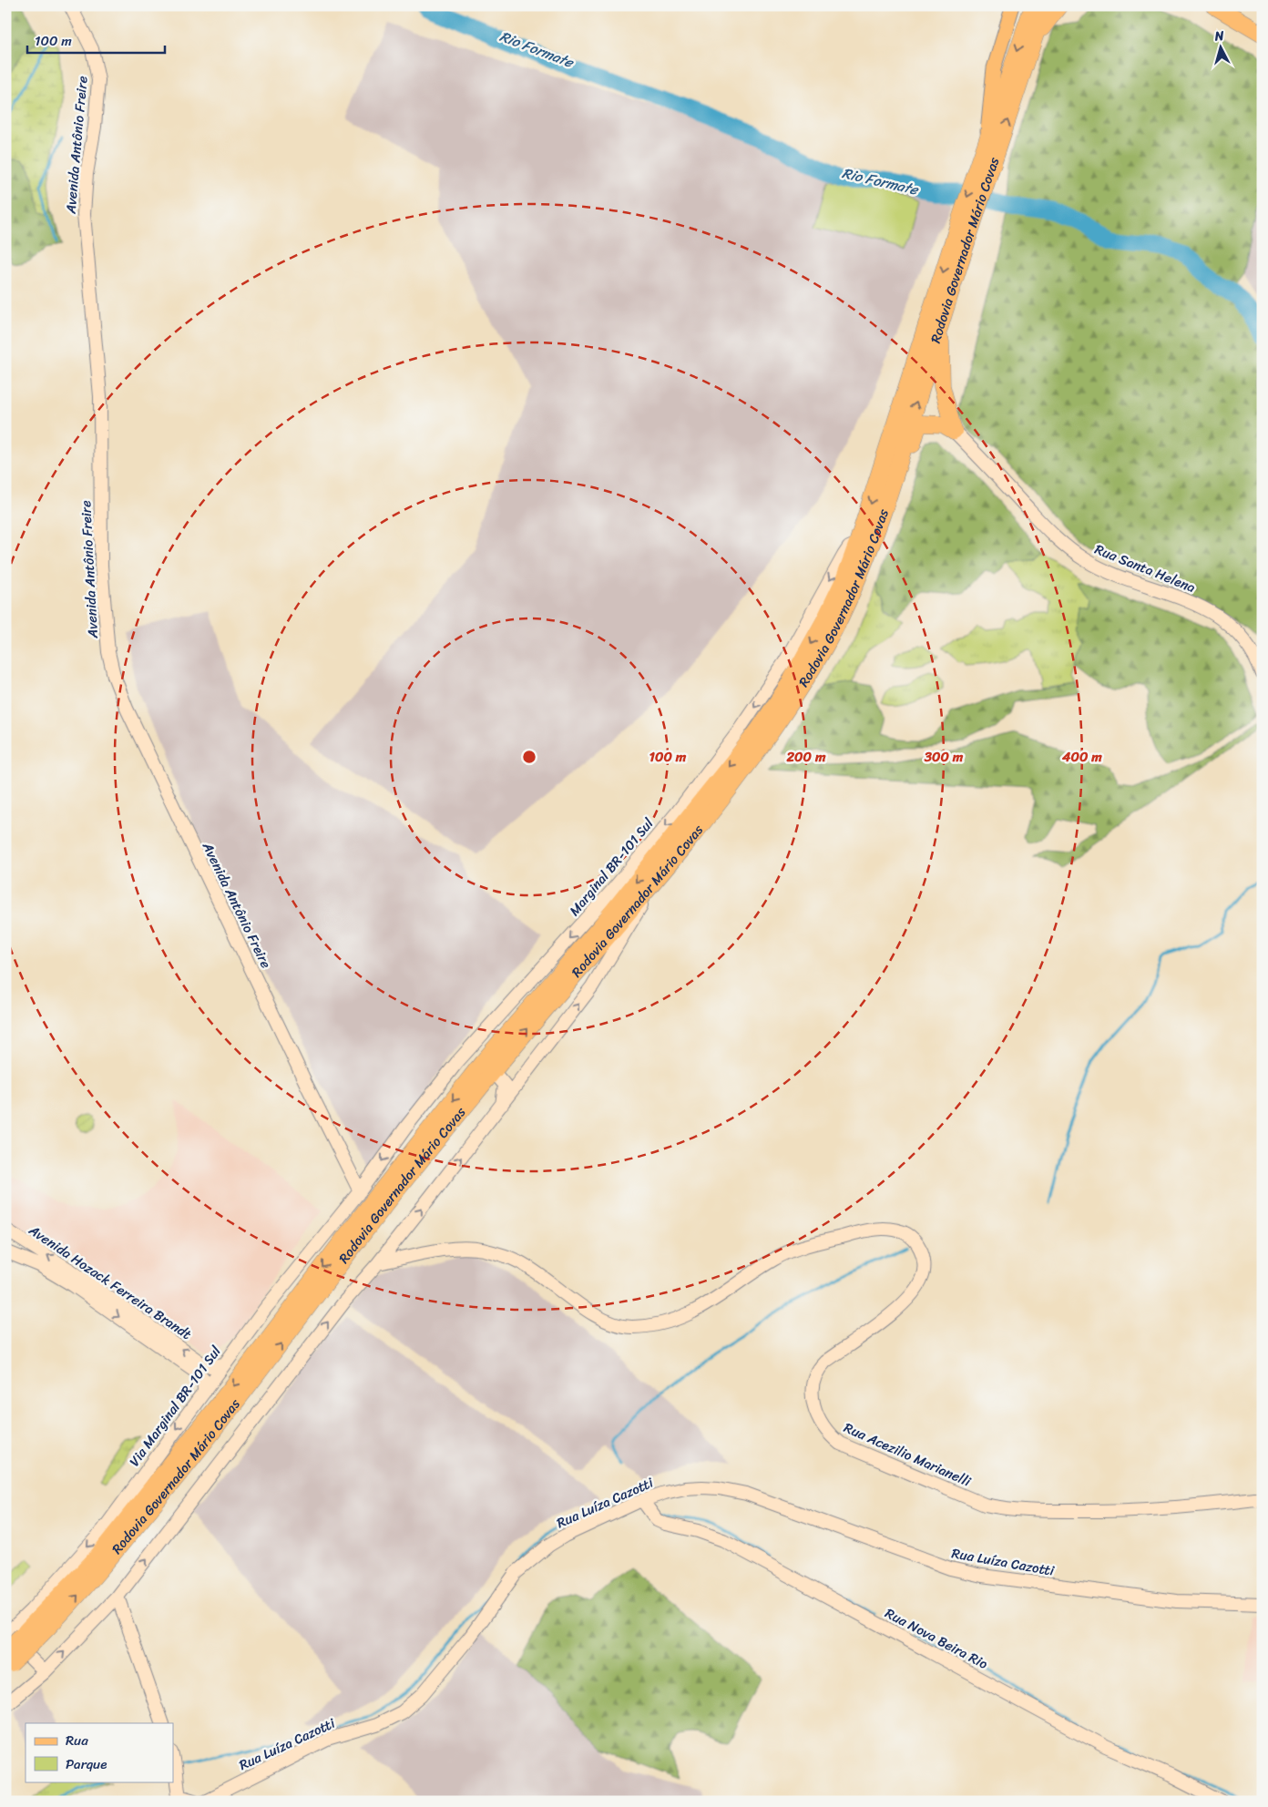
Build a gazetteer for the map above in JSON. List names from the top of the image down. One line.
{"streets":{"highway":["Rodovia Governador Mário Covas"],"street":["Avenida Antônio Freire","Rua Santa Helena","Marginal BR-101 Sul","Avenida Hozack Ferreira Brandt","Via Marginal BR-101 Sul","Rua Acezilio Marianelli","Rua Luíza Cazotti","Rua Nova Beira Rio"]},"crossings":[["Avenida Antônio Freire","Marginal BR-101 Sul"],["Avenida Antônio Freire","Via Marginal BR-101 Sul"],["Rodovia Governador Mário Covas","Marginal BR-101 Sul"],["Rodovia Governador Mário Covas","Via Marginal BR-101 Sul"],["Marginal BR-101 Sul","Via Marginal BR-101 Sul"],["Avenida Hozack Ferreira Brandt","Via Marginal BR-101 Sul"],["Rua Luíza Cazotti","Rua Nova Beira Rio"]],"water":["Rio Formate"],"legend":["Rua","Parque"],"scale_bar":"100 m","north":"top","rings":["100 m","200 m","300 m","400 m"]}
